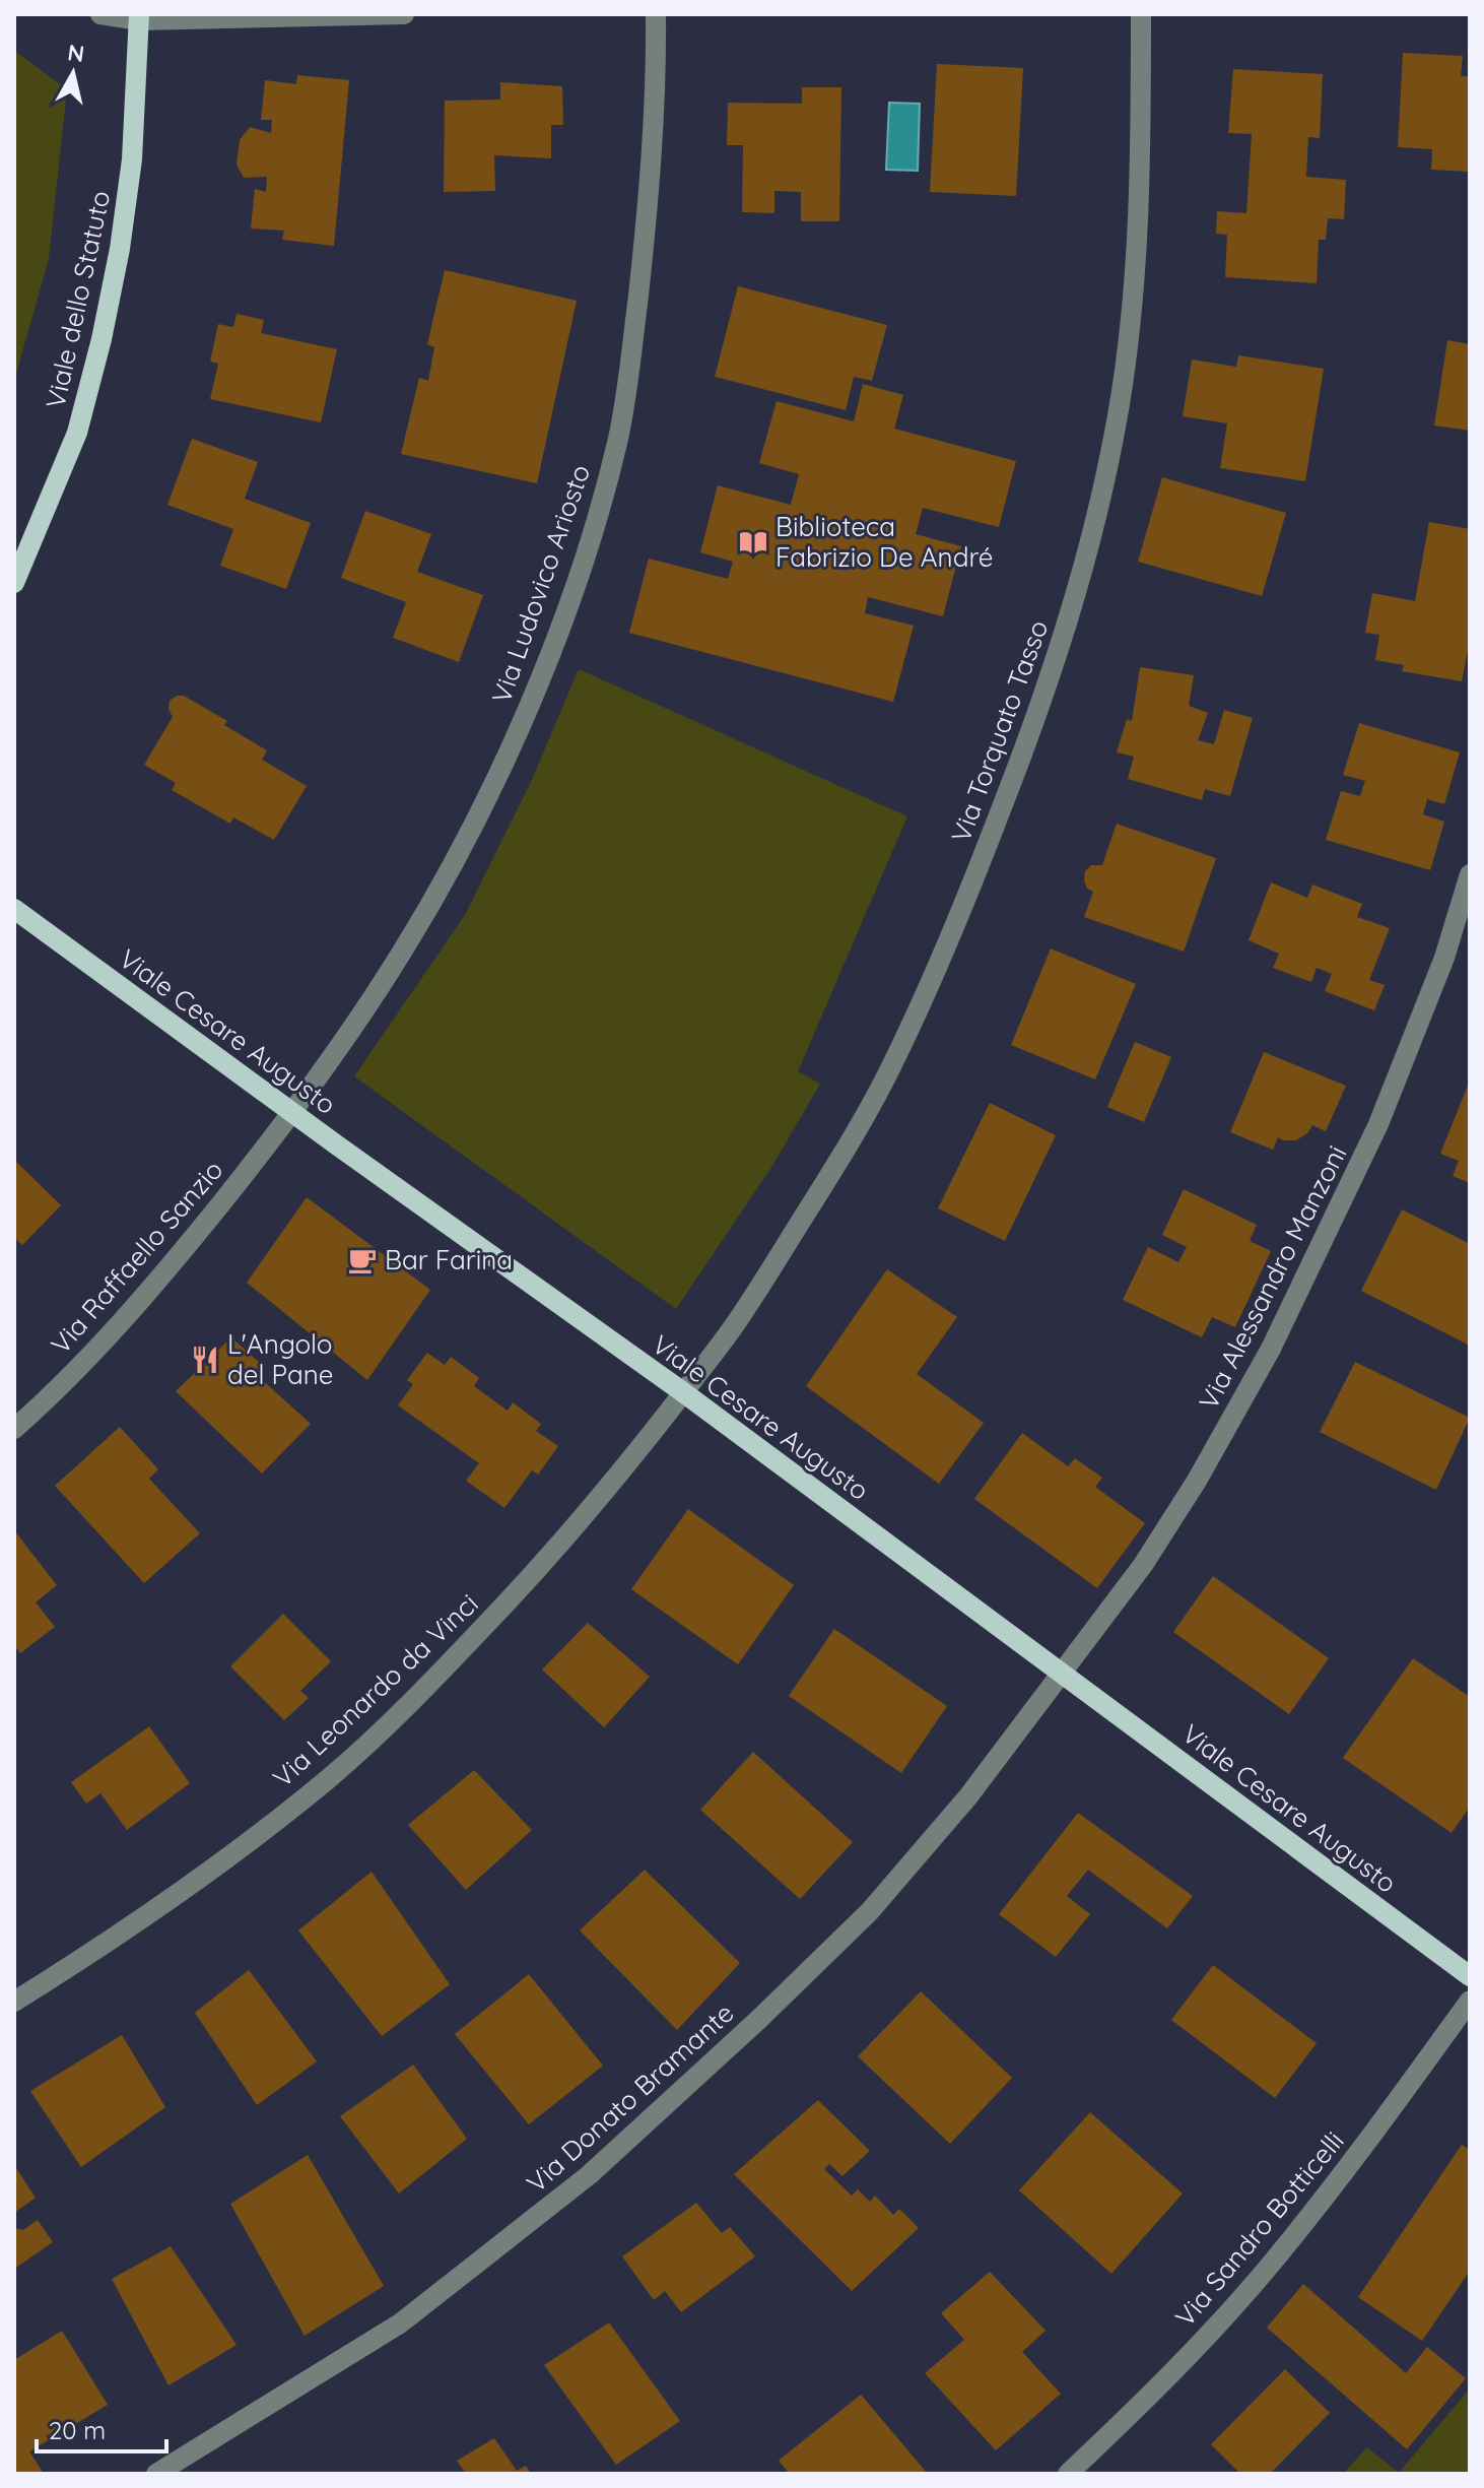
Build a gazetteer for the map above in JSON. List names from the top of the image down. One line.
{"streets":{"main road":["Viale dello Statuto","Viale Cesare Augusto"],"street":["Via Ludovico Ariosto","Via Torquato Tasso","Via Raffaello Sanzio","Via Alessandro Manzoni","Via Leonardo da Vinci","Via Donato Bramante","Via Sandro Botticelli"]},"crossings":[["Via Ludovico Ariosto","Viale Cesare Augusto"],["Via Ludovico Ariosto","Via Raffaello Sanzio"],["Via Torquato Tasso","Viale Cesare Augusto"],["Via Torquato Tasso","Via Leonardo da Vinci"],["Viale Cesare Augusto","Via Raffaello Sanzio"],["Viale Cesare Augusto","Via Alessandro Manzoni"],["Viale Cesare Augusto","Via Leonardo da Vinci"],["Viale Cesare Augusto","Via Donato Bramante"],["Via Alessandro Manzoni","Via Donato Bramante"]],"places":{"library":["Biblioteca Fabrizio De André"],"cafe":["Bar Farina"],"restaurant":["L'Angolo del Pane"]},"scale_bar":"20 m","north":"top"}
